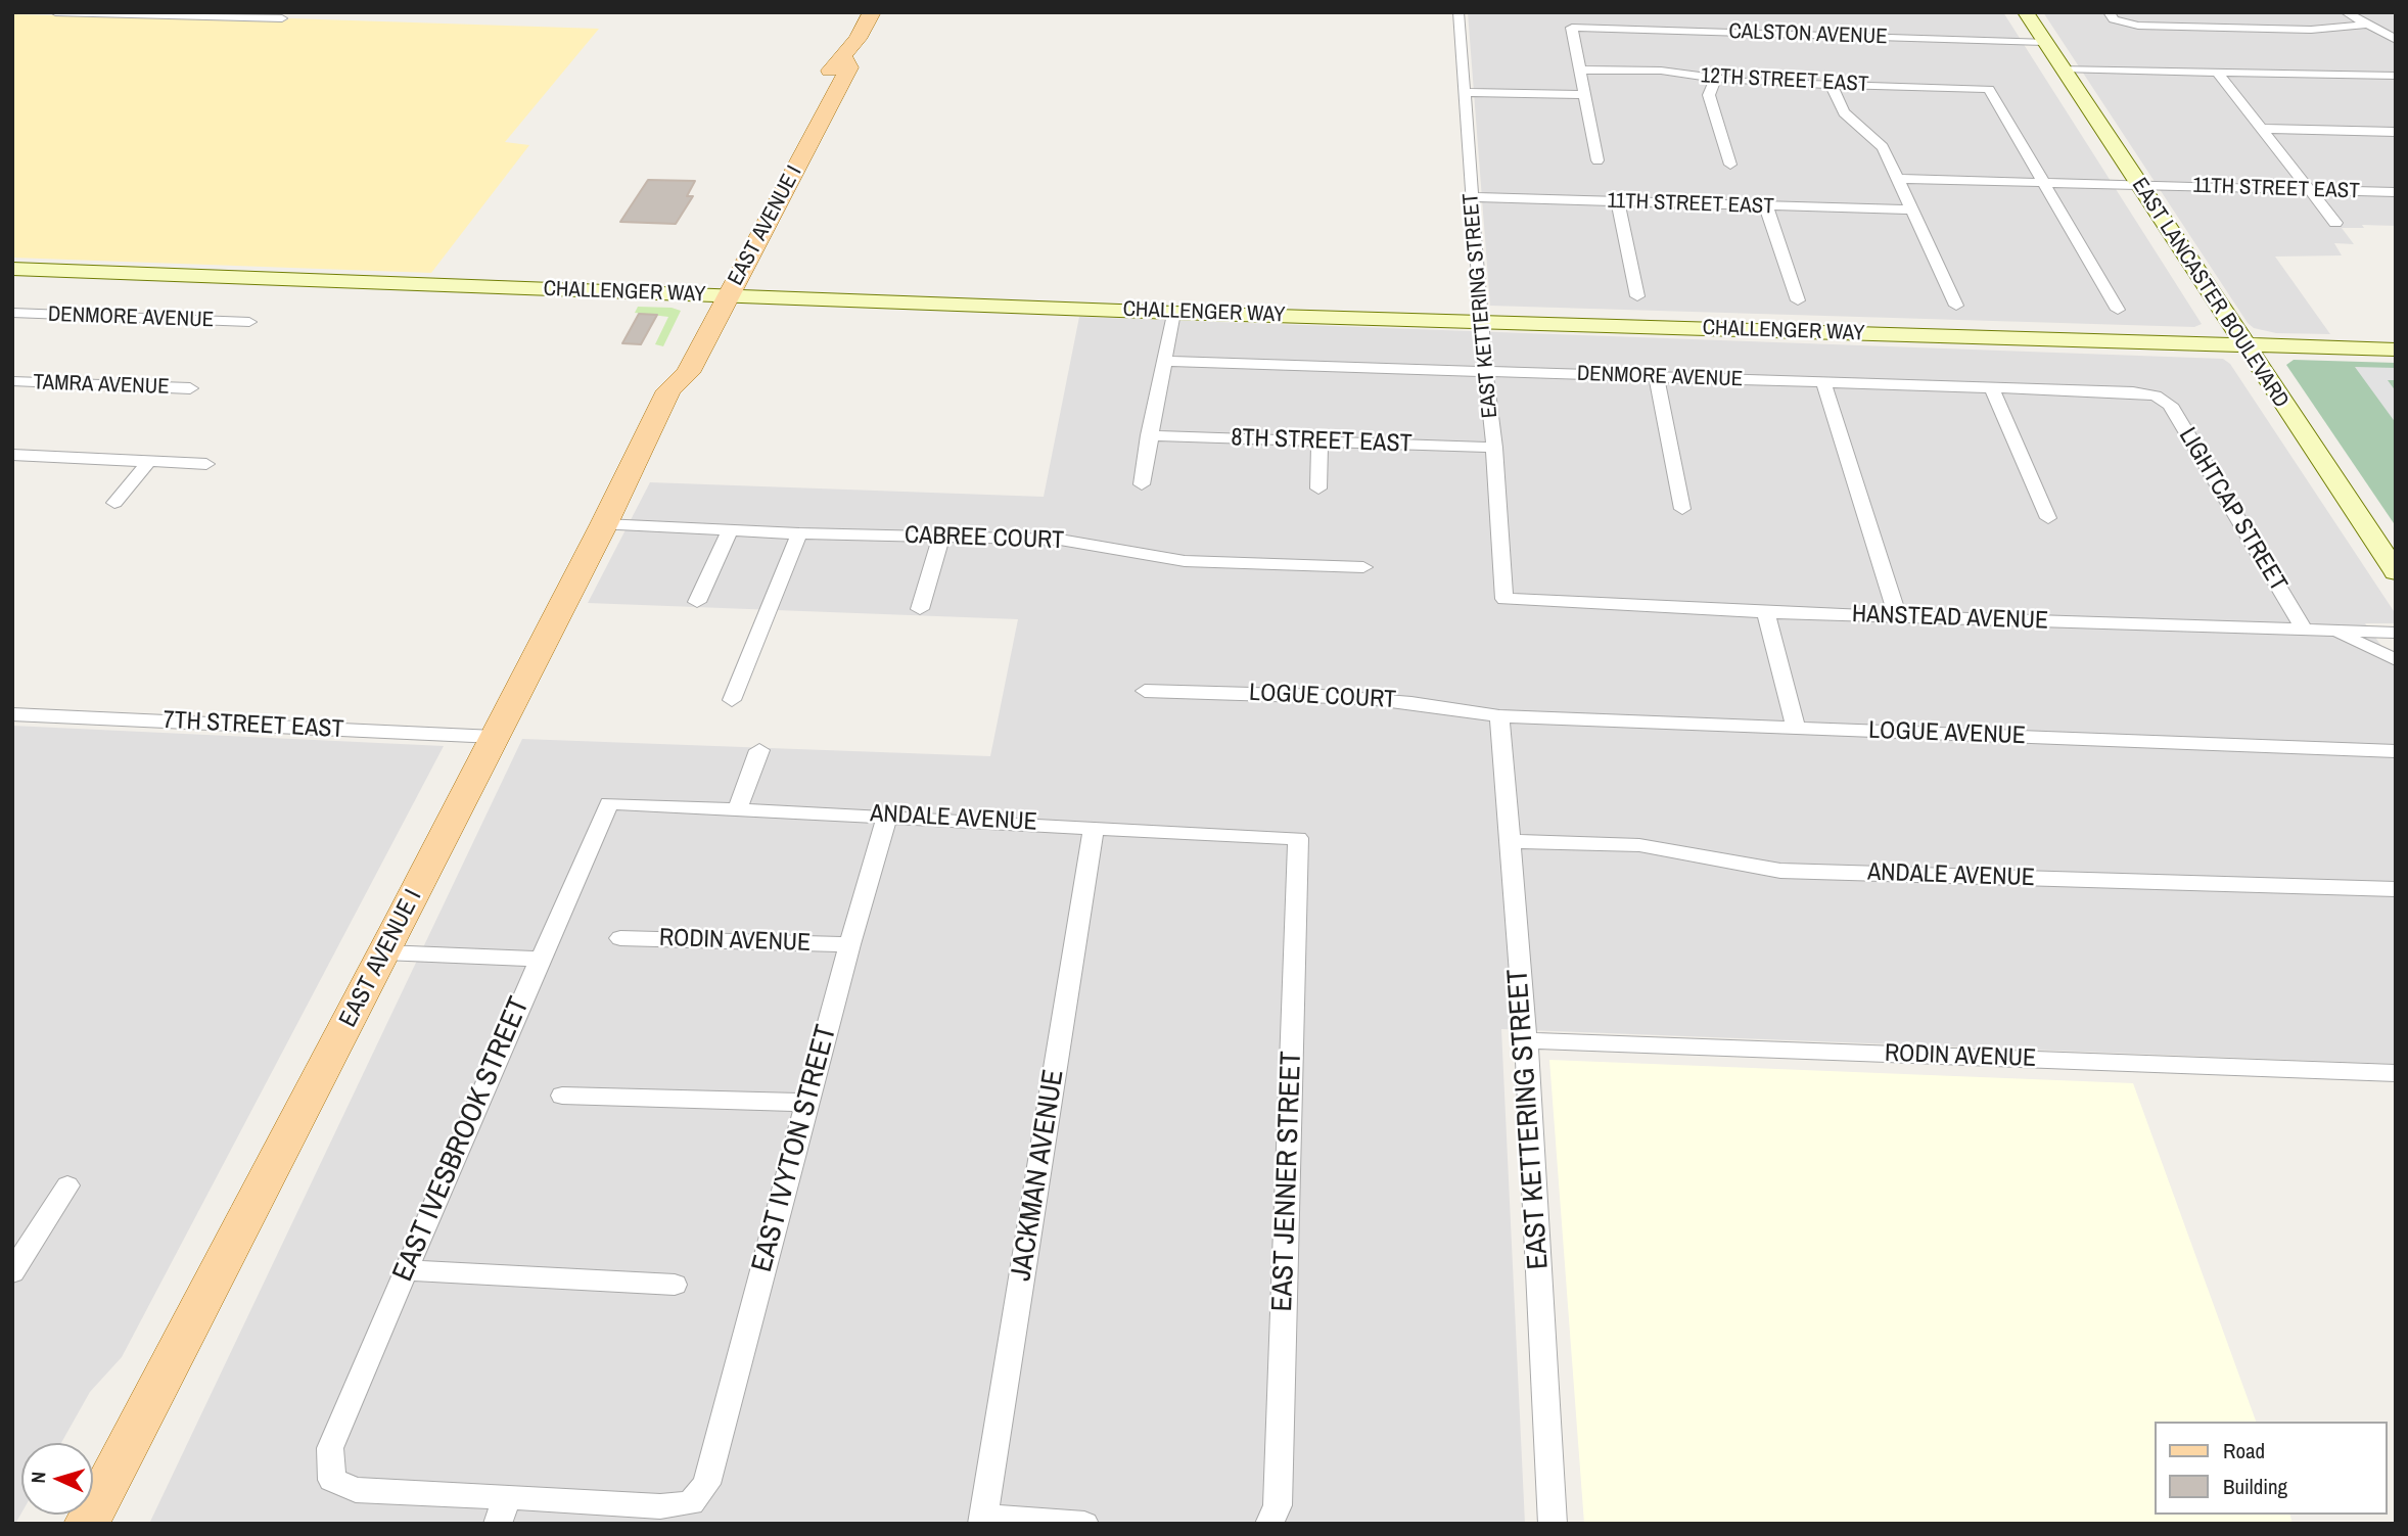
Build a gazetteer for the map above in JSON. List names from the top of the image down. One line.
{"streets":{"main road":["EAST AVENUE I","CHALLENGER WAY","EAST LANCASTER BOULEVARD"],"street":["CALSTON AVENUE","12TH STREET EAST","11TH STREET EAST","EAST KETTERING STREET","DENMORE AVENUE","TAMRA AVENUE","8TH STREET EAST","LIGHTCAP STREET","CABREE COURT","HANSTEAD AVENUE","LOGUE COURT","7TH STREET EAST","LOGUE AVENUE","ANDALE AVENUE","RODIN AVENUE","EAST IVESBROOK STREET","EAST IVYTON STREET","JACKMAN AVENUE","EAST JENNER STREET"]},"crossings":[["CALSTON AVENUE","12TH STREET EAST"],["CALSTON AVENUE","EAST LANCASTER BOULEVARD"],["12TH STREET EAST","11TH STREET EAST"],["11TH STREET EAST","EAST LANCASTER BOULEVARD"],["11TH STREET EAST","EAST KETTERING STREET"],["EAST AVENUE I","CHALLENGER WAY"],["EAST AVENUE I","CABREE COURT"],["EAST AVENUE I","7TH STREET EAST"],["CHALLENGER WAY","EAST LANCASTER BOULEVARD"],["CHALLENGER WAY","EAST KETTERING STREET"],["EAST KETTERING STREET","DENMORE AVENUE"],["EAST KETTERING STREET","8TH STREET EAST"],["EAST KETTERING STREET","HANSTEAD AVENUE"],["EAST KETTERING STREET","LOGUE COURT"],["EAST KETTERING STREET","LOGUE AVENUE"],["EAST KETTERING STREET","ANDALE AVENUE"],["EAST KETTERING STREET","RODIN AVENUE"],["DENMORE AVENUE","LIGHTCAP STREET"],["LIGHTCAP STREET","HANSTEAD AVENUE"],["LOGUE COURT","LOGUE AVENUE"],["ANDALE AVENUE","EAST IVESBROOK STREET"],["ANDALE AVENUE","EAST IVYTON STREET"],["ANDALE AVENUE","JACKMAN AVENUE"],["ANDALE AVENUE","EAST JENNER STREET"],["RODIN AVENUE","EAST IVYTON STREET"],["EAST IVESBROOK STREET","EAST IVYTON STREET"]],"legend":["Road","Building"],"north":"left"}
